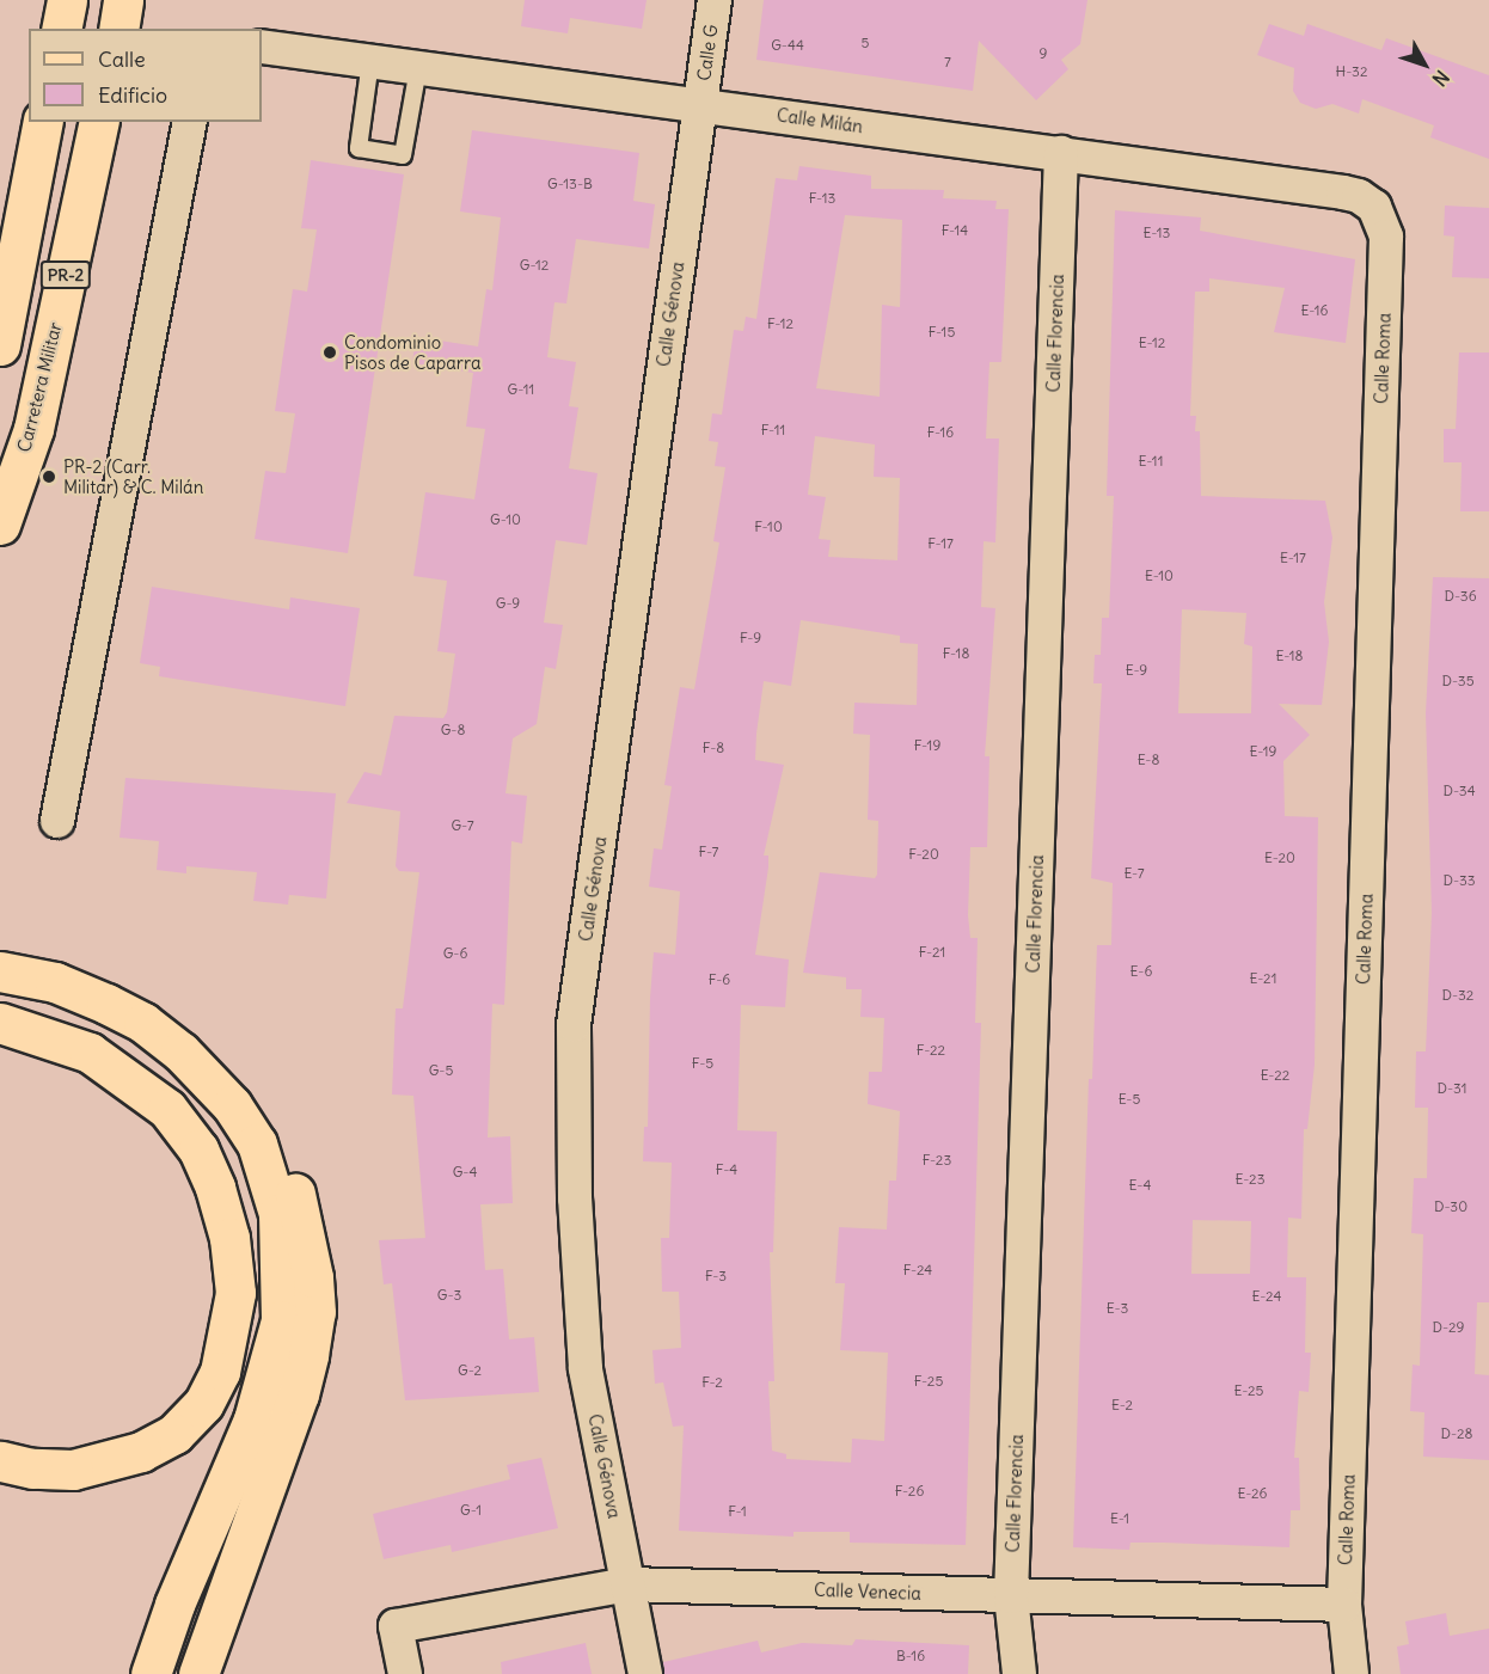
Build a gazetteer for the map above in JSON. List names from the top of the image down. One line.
{"streets":{"main road":["PR-2","Carretera Militar"],"street":["Calle G","Calle Milán","Calle Génova","Calle Florencia","Calle Roma","Calle Venecia"]},"crossings":[["Calle G","Calle Milán"],["Calle G","Calle Génova"],["Calle Milán","Calle Génova"],["Calle Milán","Calle Florencia"],["Calle Milán","Calle Roma"],["Calle Génova","Calle Venecia"],["Calle Florencia","Calle Venecia"],["Calle Roma","Calle Venecia"]],"places":["Condominio Pisos de Caparra","PR-2 (Carr. Militar) & C. Milán"],"house_numbers":["5","G-44","9","7","H-32","G-13-B","F-13","F-14","E-13","G-12","E-16","F-12","F-15","E-12","G-11","F-11","F-16","E-11","G-10","F-10","F-17","E-17","E-10","D-36","G-9","F-9","F-18","E-18","E-9","D-35","G-8","F-19","F-8","E-19","E-8","D-34","G-7","F-7","F-20","E-20","E-7","D-33","F-21","G-6","E-6","E-21","F-6","D-32","F-22","F-5","G-5","E-22","D-31","E-5","F-23","F-4","G-4","E-23","E-4","D-30","F-24","F-3","G-3","E-24","E-3","D-29","G-2","F-25","F-2","E-25","E-2","D-28","F-26","E-26","G-1","F-1","E-1","B-16"],"legend":["Calle","Edificio"],"north":"bottom right"}
